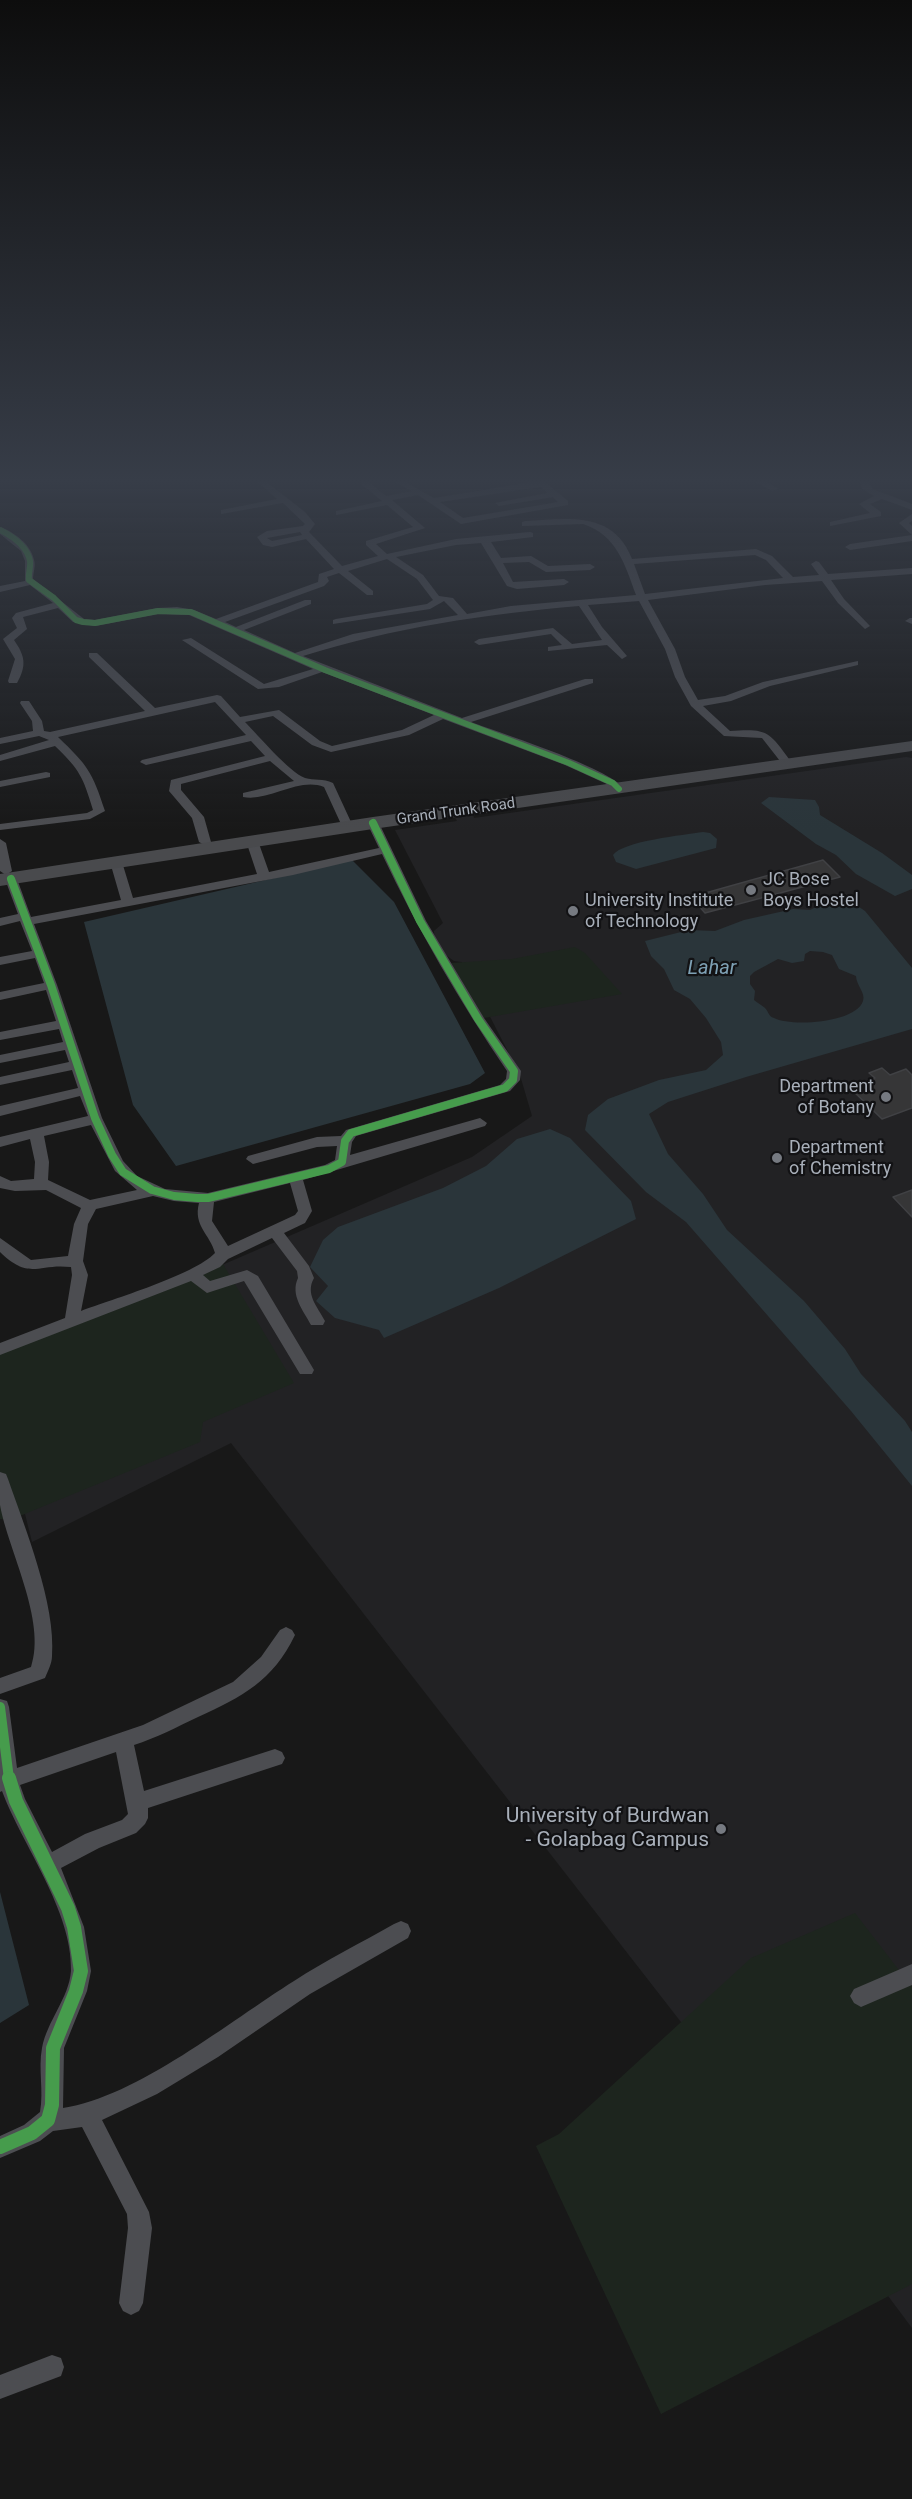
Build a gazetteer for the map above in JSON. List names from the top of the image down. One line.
{"streets":{"main road":["Grand Trunk Road"]},"water":["Lahar"],"places":["JC Bose Boys Hostel","University Institute of Technology","Department of Botany","Department of Chemistry","University of Burdwan - Golapbag Campus"]}
